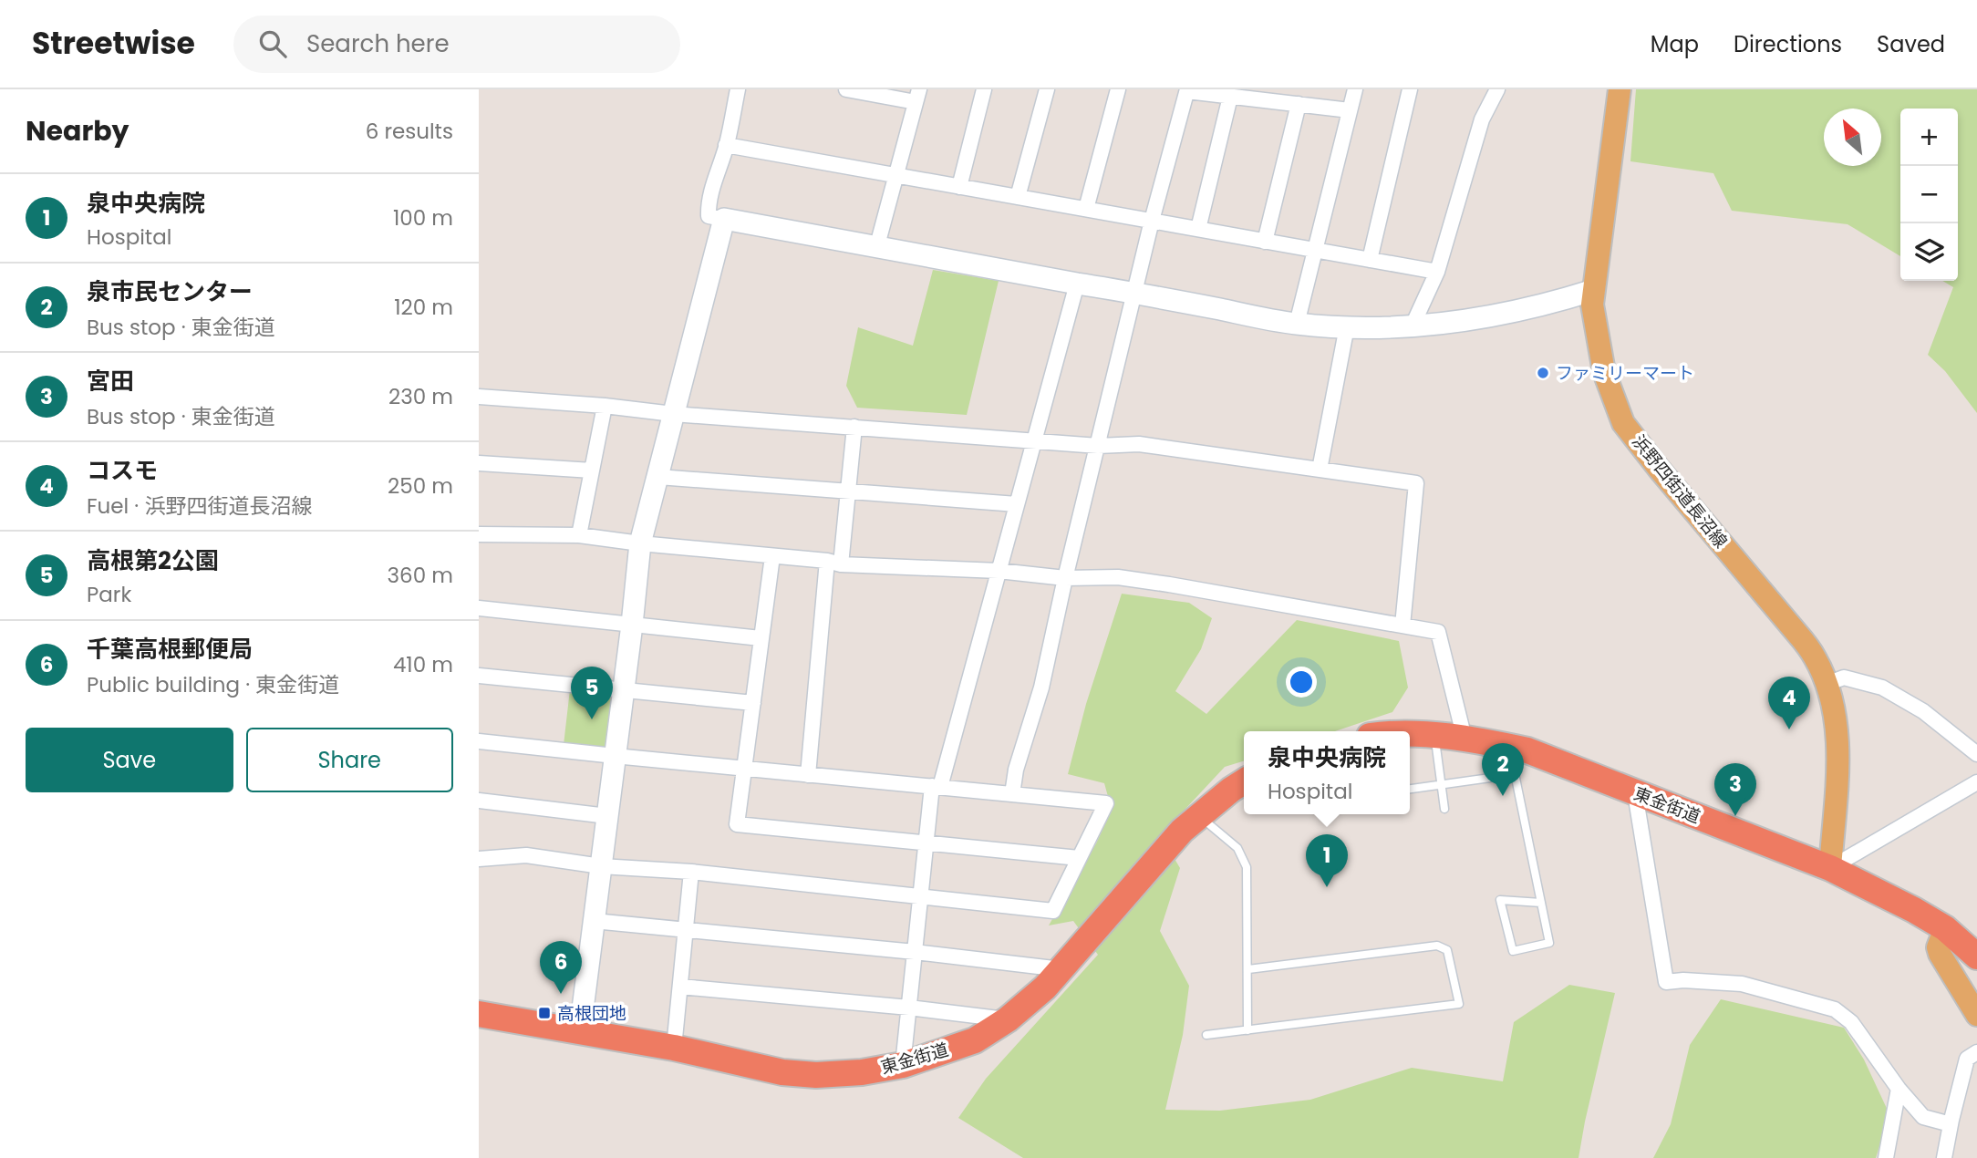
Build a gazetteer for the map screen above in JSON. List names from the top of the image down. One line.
{"streets":{"highway":["東金街道"],"main road":["浜野四街道長沼線"]},"crossings":[["浜野四街道長沼線","東金街道"]],"places":{"other":["ファミリーマート"],"transit":["高根団地"]},"north":"top left","page":{"header":"Streetwise","search":"Search here","nav":["Map","Directions","Saved"],"heading":["Nearby","6 results"],"map_buttons":["+","−"],"list":[{"mark":"1","name":"泉中央病院","note":"Hospital","value":"100 m"},{"mark":"2","name":"泉市民センター","note":"Bus stop · 東金街道","value":"120 m"},{"mark":"3","name":"宮田","note":"Bus stop · 東金街道","value":"230 m"},{"mark":"4","name":"コスモ","note":"Fuel · 浜野四街道長沼線","value":"250 m"},{"mark":"5","name":"高根第2公園","note":"Park","value":"360 m"},{"mark":"6","name":"千葉高根郵便局","note":"Public building · 東金街道","value":"410 m"}],"pins":["5","4","2","3","1","6"],"buttons":["Save","Share"],"popup":["泉中央病院","Hospital"]}}
